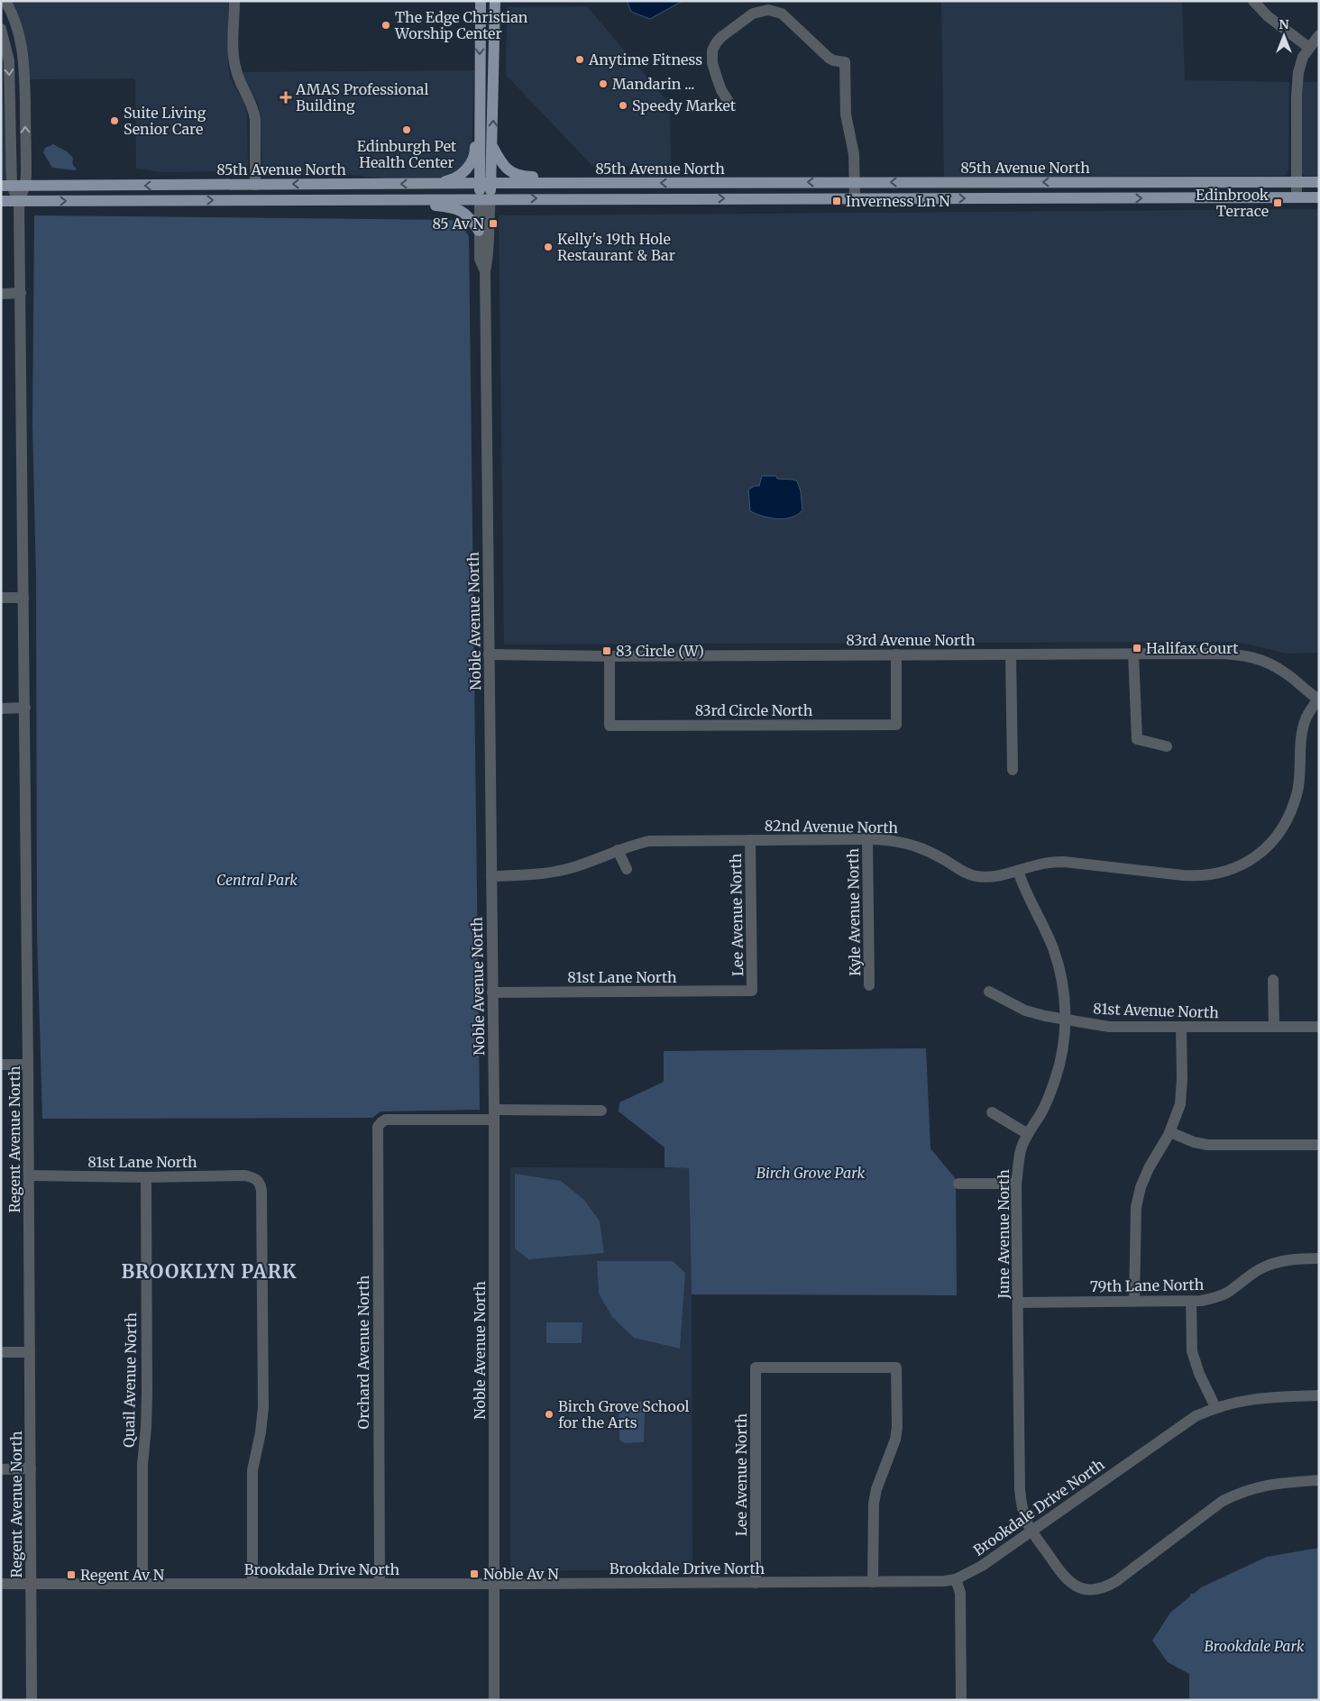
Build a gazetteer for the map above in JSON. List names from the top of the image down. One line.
{"streets":{"main road":["85th Avenue North"],"street":["Noble Avenue North","83rd Avenue North","83rd Circle North","82nd Avenue North","Kyle Avenue North","Lee Avenue North","81st Lane North","81st Avenue North","Regent Avenue North","June Avenue North","79th Lane North","Orchard Avenue North","Quail Avenue North","Brookdale Drive North"]},"crossings":[["85th Avenue North","Noble Avenue North"],["85th Avenue North","Regent Avenue North"],["Noble Avenue North","83rd Avenue North"],["Noble Avenue North","82nd Avenue North"],["Noble Avenue North","81st Lane North"],["Noble Avenue North","Orchard Avenue North"],["Noble Avenue North","Brookdale Drive North"],["83rd Avenue North","83rd Circle North"],["83rd Avenue North","82nd Avenue North"],["82nd Avenue North","Kyle Avenue North"],["82nd Avenue North","Lee Avenue North"],["82nd Avenue North","June Avenue North"],["Lee Avenue North","81st Lane North"],["Lee Avenue North","Brookdale Drive North"],["81st Lane North","Regent Avenue North"],["81st Lane North","Quail Avenue North"],["81st Lane North","Brookdale Drive North"],["81st Avenue North","June Avenue North"],["Regent Avenue North","Brookdale Drive North"],["June Avenue North","79th Lane North"],["June Avenue North","Brookdale Drive North"],["Orchard Avenue North","Brookdale Drive North"],["Quail Avenue North","Brookdale Drive North"]],"districts":["BROOKLYN PARK"],"parks":["Central Park","Birch Grove Park","Brookdale Park"],"places":{"other":["The Edge Christian Worship Center","Anytime Fitness","Mandarin ...","Speedy Market","Suite Living Senior Care","Edinburgh Pet Health Center","Kelly's 19th Hole Restaurant & Bar","Birch Grove School for the Arts"],"health":["AMAS Professional Building"],"transit":["Inverness Ln N","Edinbrook Terrace","85 Av N","Halifax Court","83 Circle (W)","Noble Av N","Regent Av N"]},"north":"top"}
